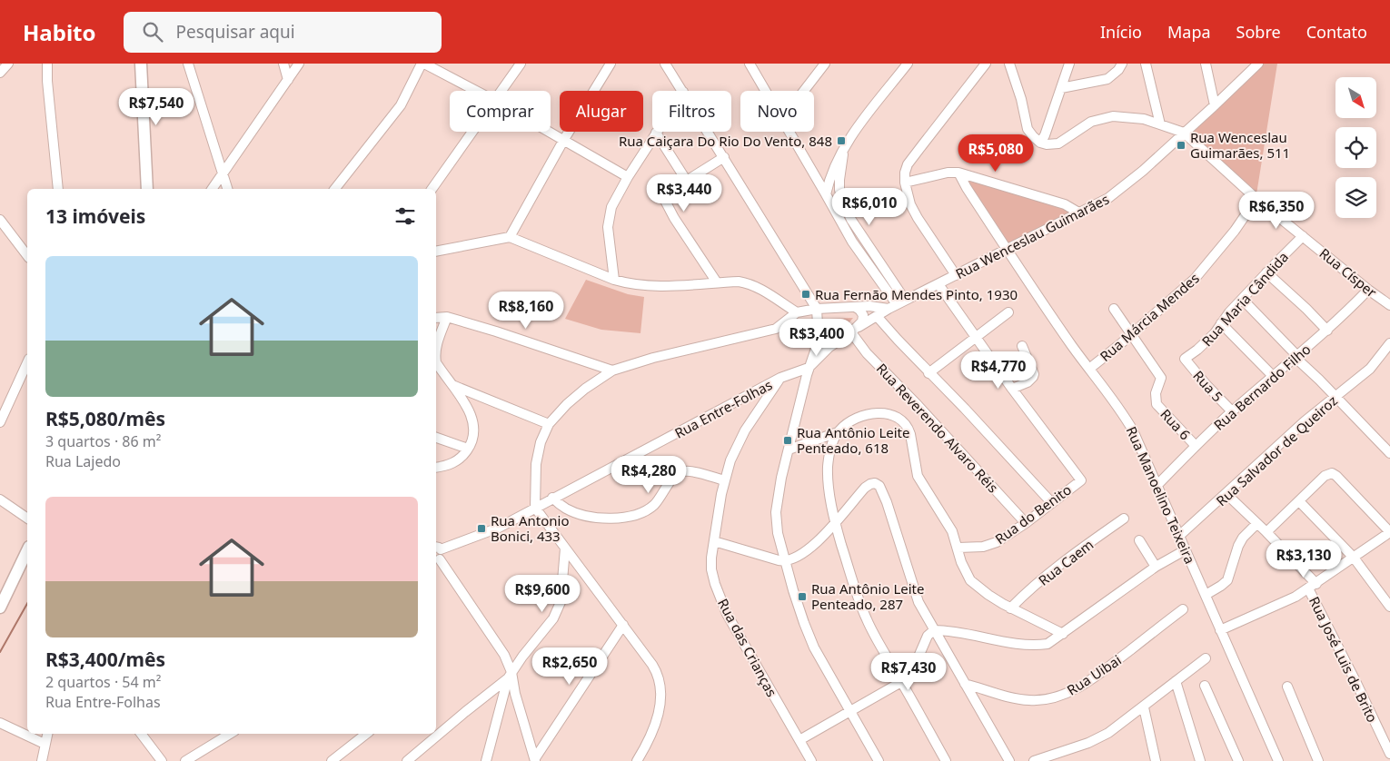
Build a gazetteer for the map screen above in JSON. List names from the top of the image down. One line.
{"streets":{"street":["Rua Wenceslau Guimarães","Rua Císper","Rua Maria Cândida","Rua Márcia Mendes","Rua 5","Rua Bernardo Filho","Rua Entre-Folhas","Rua 6","Rua Reverendo Alvaro Réis","Rua Salvador de Queiroz","Rua Manoelino Teixeira","Rua do Benito","Rua Caem","Rua das Crianças","Rua José Luis de Brito","Rua Uibai"]},"crossings":[["Rua Wenceslau Guimarães","Rua Císper"],["Rua Wenceslau Guimarães","Rua Entre-Folhas"],["Rua Wenceslau Guimarães","Rua Reverendo Alvaro Réis"],["Rua Wenceslau Guimarães","Rua Manoelino Teixeira"],["Rua Císper","Rua Maria Cândida"],["Rua Císper","Rua Márcia Mendes"],["Rua Císper","Rua Bernardo Filho"],["Rua Maria Cândida","Rua 5"],["Rua Márcia Mendes","Rua 6"],["Rua Márcia Mendes","Rua Manoelino Teixeira"],["Rua 5","Rua Bernardo Filho"],["Rua Bernardo Filho","Rua 6"],["Rua Bernardo Filho","Rua Manoelino Teixeira"],["Rua Entre-Folhas","Rua das Crianças"],["Rua Reverendo Alvaro Réis","Rua do Benito"],["Rua Salvador de Queiroz","Rua Manoelino Teixeira"],["Rua Salvador de Queiroz","Rua José Luis de Brito"]],"places":{"transit":["Rua Caiçara Do Rio Do Vento, 848","Rua Wenceslau Guimarães, 511","Rua Fernão Mendes Pinto, 1930","Rua Antônio Leite Penteado, 618","Rua Antonio Bonici, 433","Rua Antônio Leite Penteado, 287"]},"north":"bottom right","page":{"header":"Habito","search":"Pesquisar aqui","nav":["Início","Mapa","Sobre","Contato"],"price":["R$7,540","R$5,080","R$3,440","R$6,010","R$6,350","R$8,160","R$3,400","R$4,770","R$4,280","R$3,130","R$9,600","R$2,650","R$7,430"],"chip":["Comprar","Alugar","Filtros","Novo"],"heading":"13 imóveis","list":[{"name":"R$5,080/mês","note":"3 quartos · 86 m² · Rua Lajedo"},{"name":"R$3,400/mês","note":"2 quartos · 54 m² · Rua Entre-Folhas"}]}}
